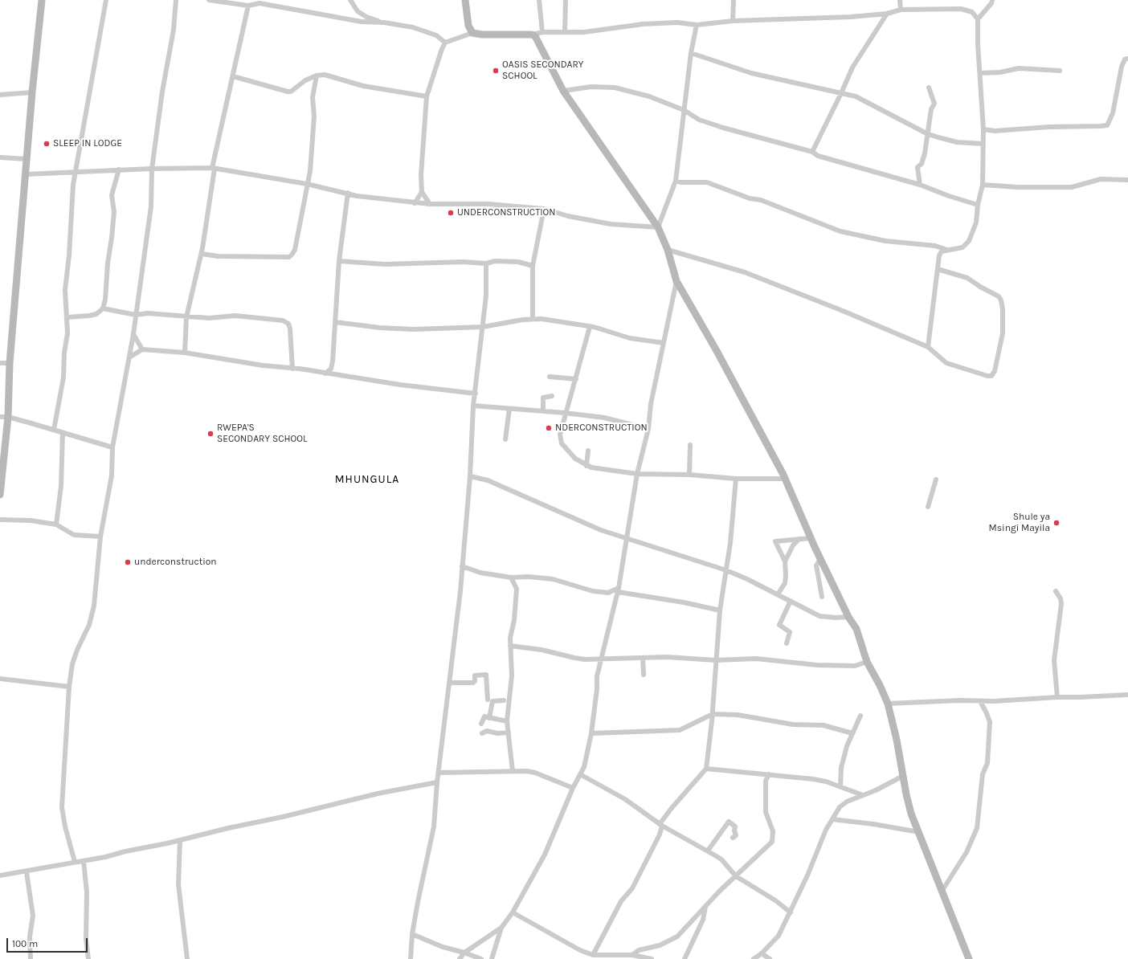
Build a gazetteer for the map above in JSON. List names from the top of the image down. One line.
{"districts":["MHUNGULA"],"places":["OASIS SECONDARY SCHOOL","SLEEP IN LODGE","UNDERCONSTRUCTION","NDERCONSTRUCTION","RWEPA'S SECONDARY SCHOOL","Shule ya Msingi Mayila","underconstruction"],"scale_bar":"100 m"}
